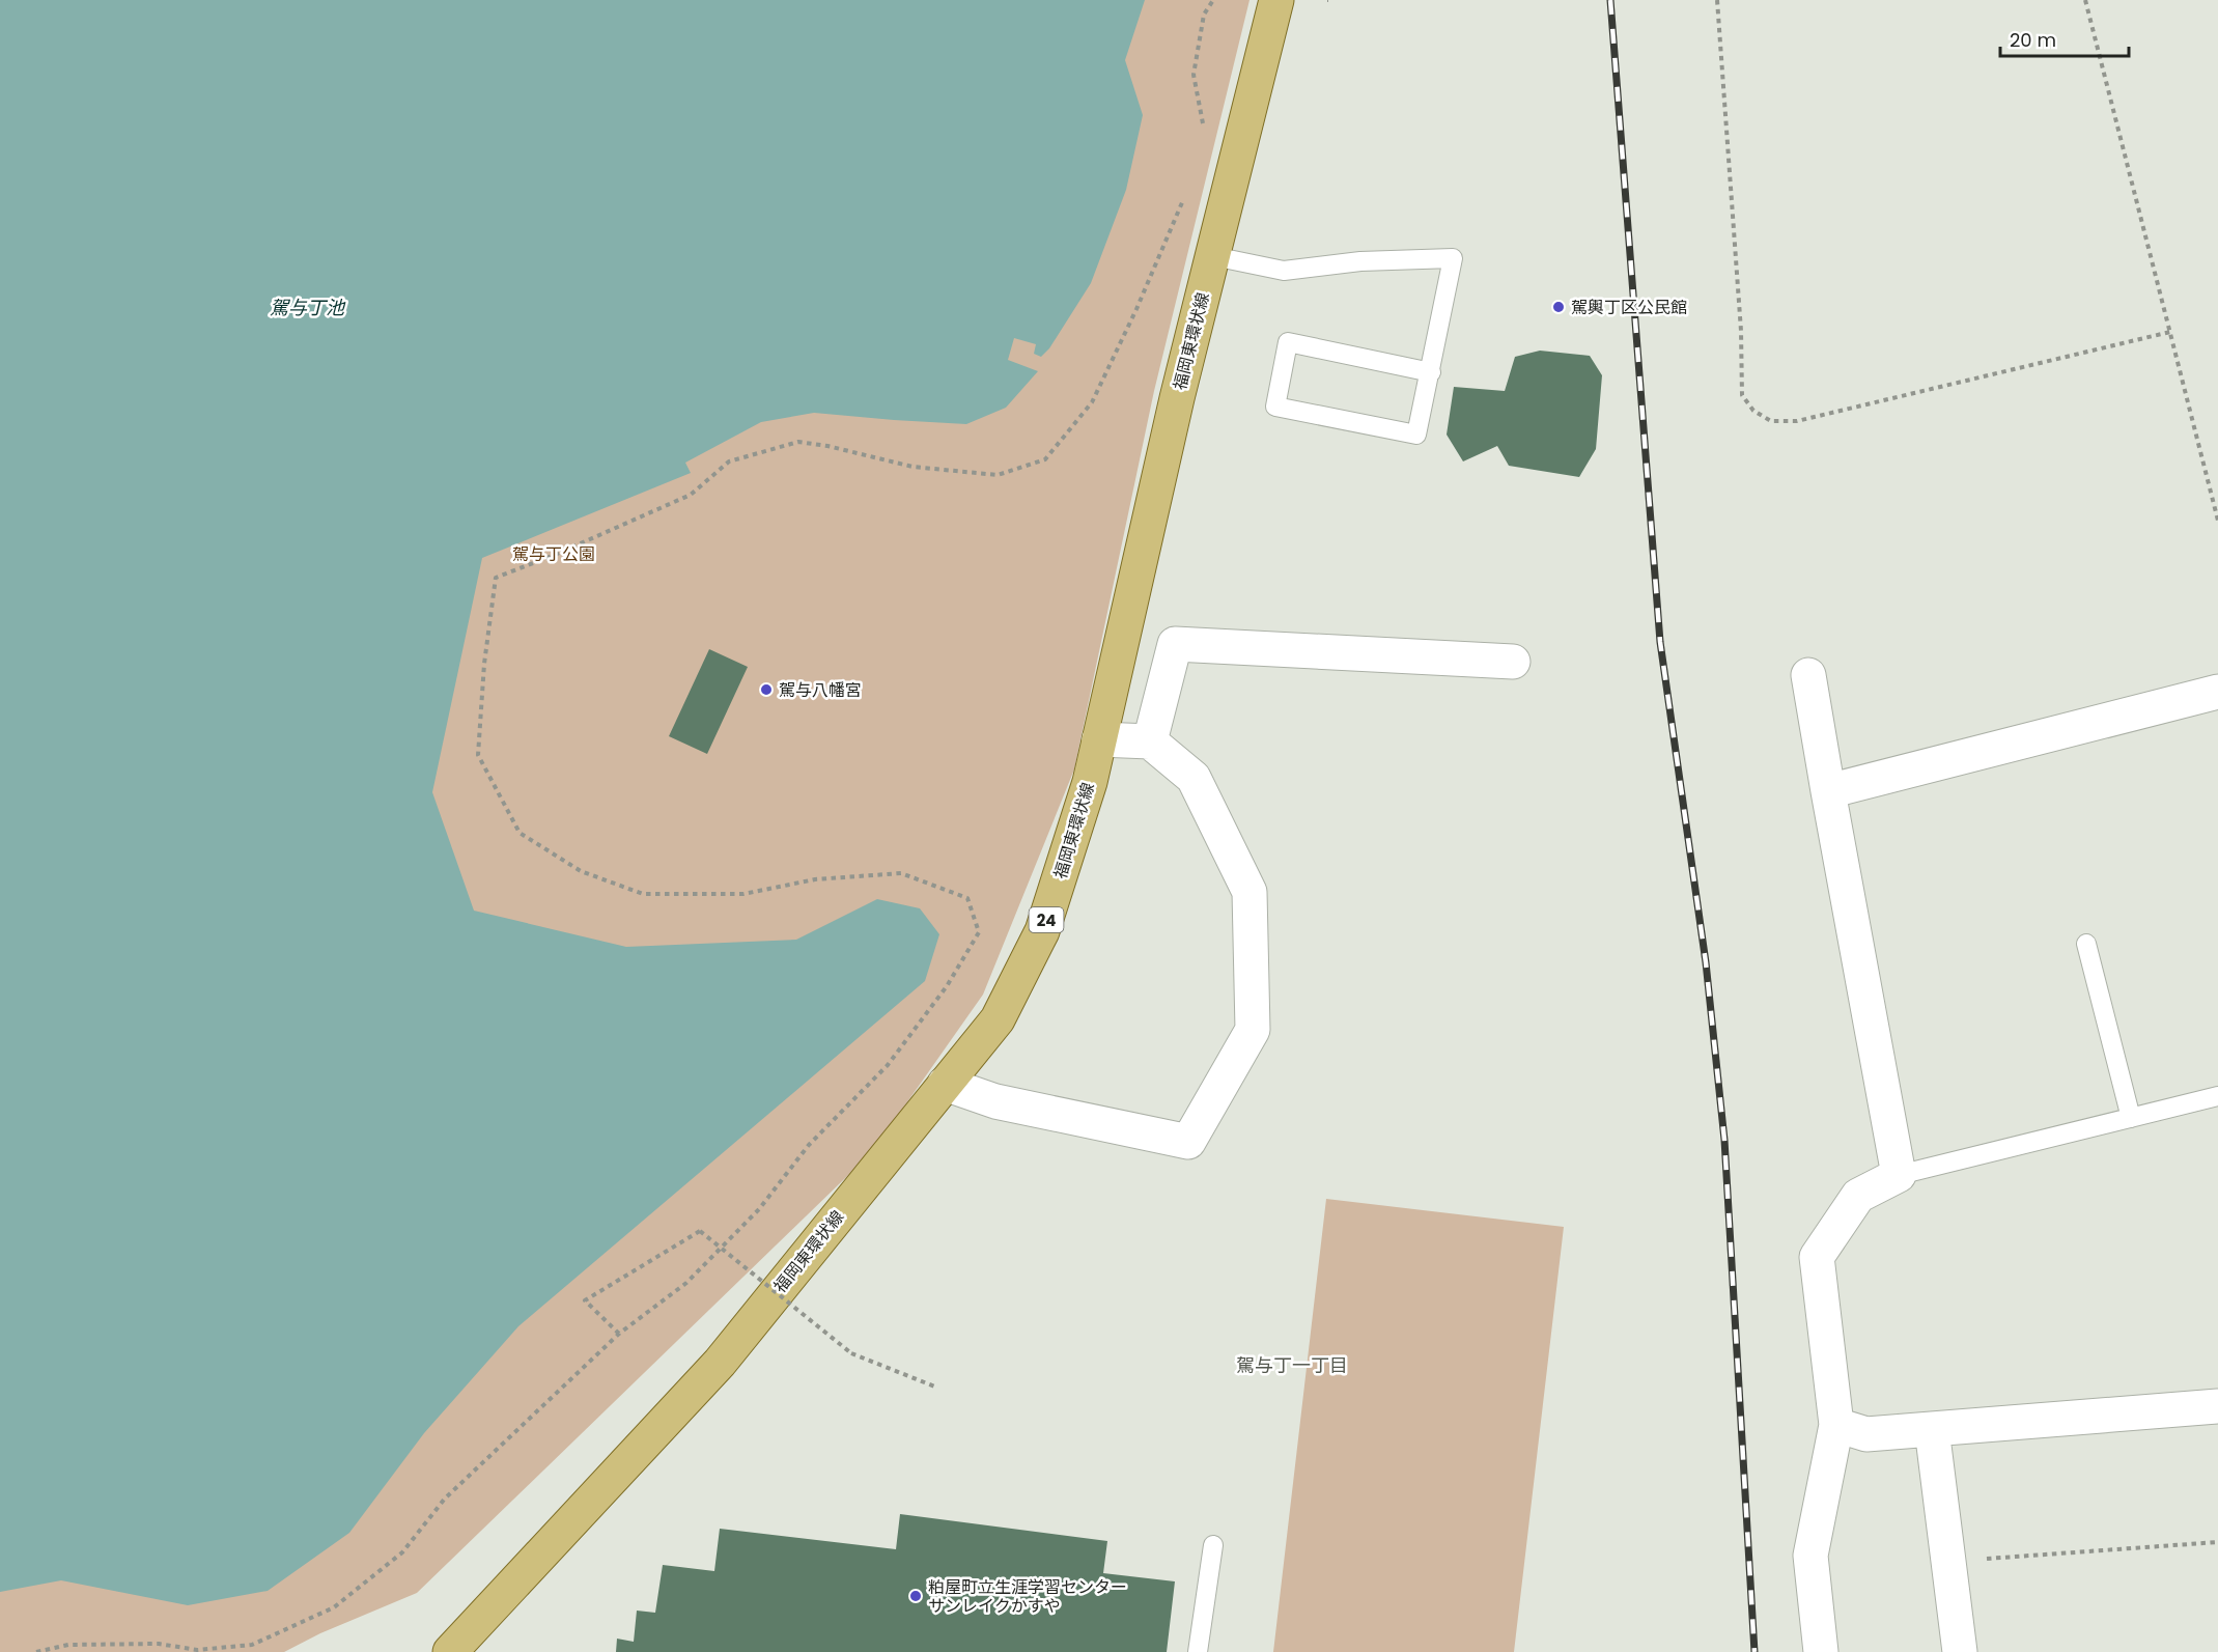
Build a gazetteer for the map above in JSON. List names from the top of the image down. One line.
{"streets":{"main road":["福岡東環状線","24"]},"districts":["駕与丁一丁目"],"water":["駕与丁池"],"parks":["駕与丁公園"],"places":["駕輿丁区公民館","駕与八幡宮","粕屋町立生涯学習センター サンレイクかすや"],"scale_bar":"20 m"}
